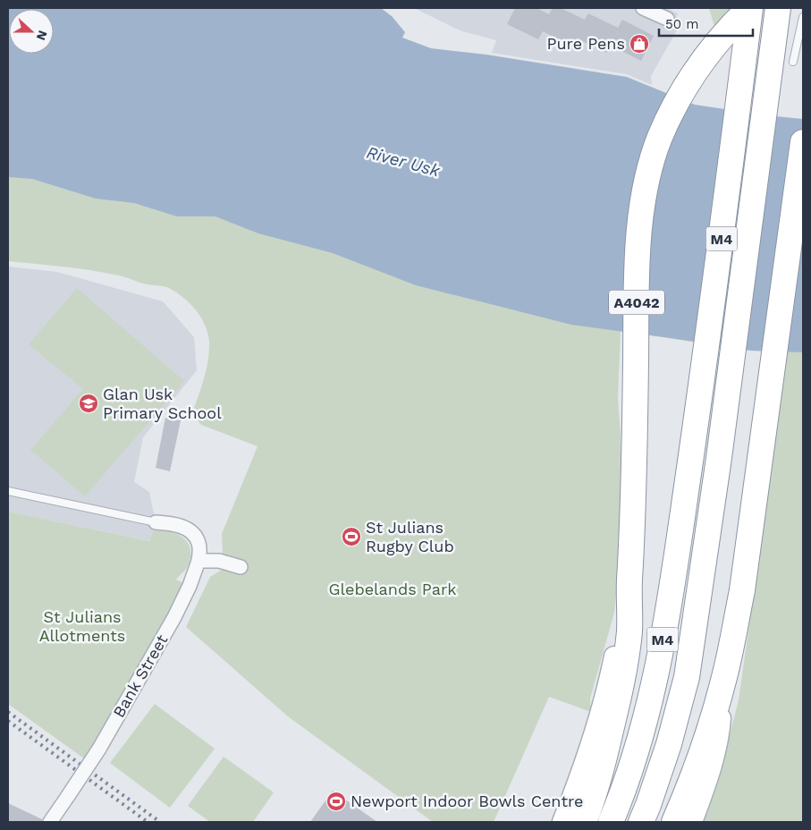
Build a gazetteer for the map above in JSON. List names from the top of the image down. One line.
{"streets":{"highway":["M4","A4042"],"street":["Bank Street"]},"crossings":[["M4","A4042"]],"water":["River Usk"],"parks":["Glebelands Park","St Julians Allotments"],"places":{"shop":["Pure Pens"],"school or university":["Glan Usk Primary School"],"sports":["St Julians Rugby Club","Newport Indoor Bowls Centre"]},"scale_bar":"50 m","north":"right"}
